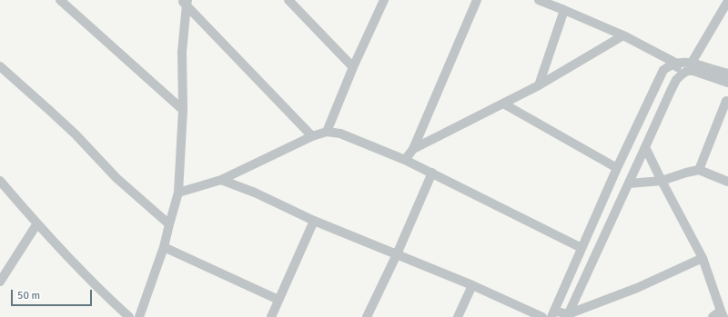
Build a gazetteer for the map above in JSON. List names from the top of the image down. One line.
{"scale_bar":"50 m"}
